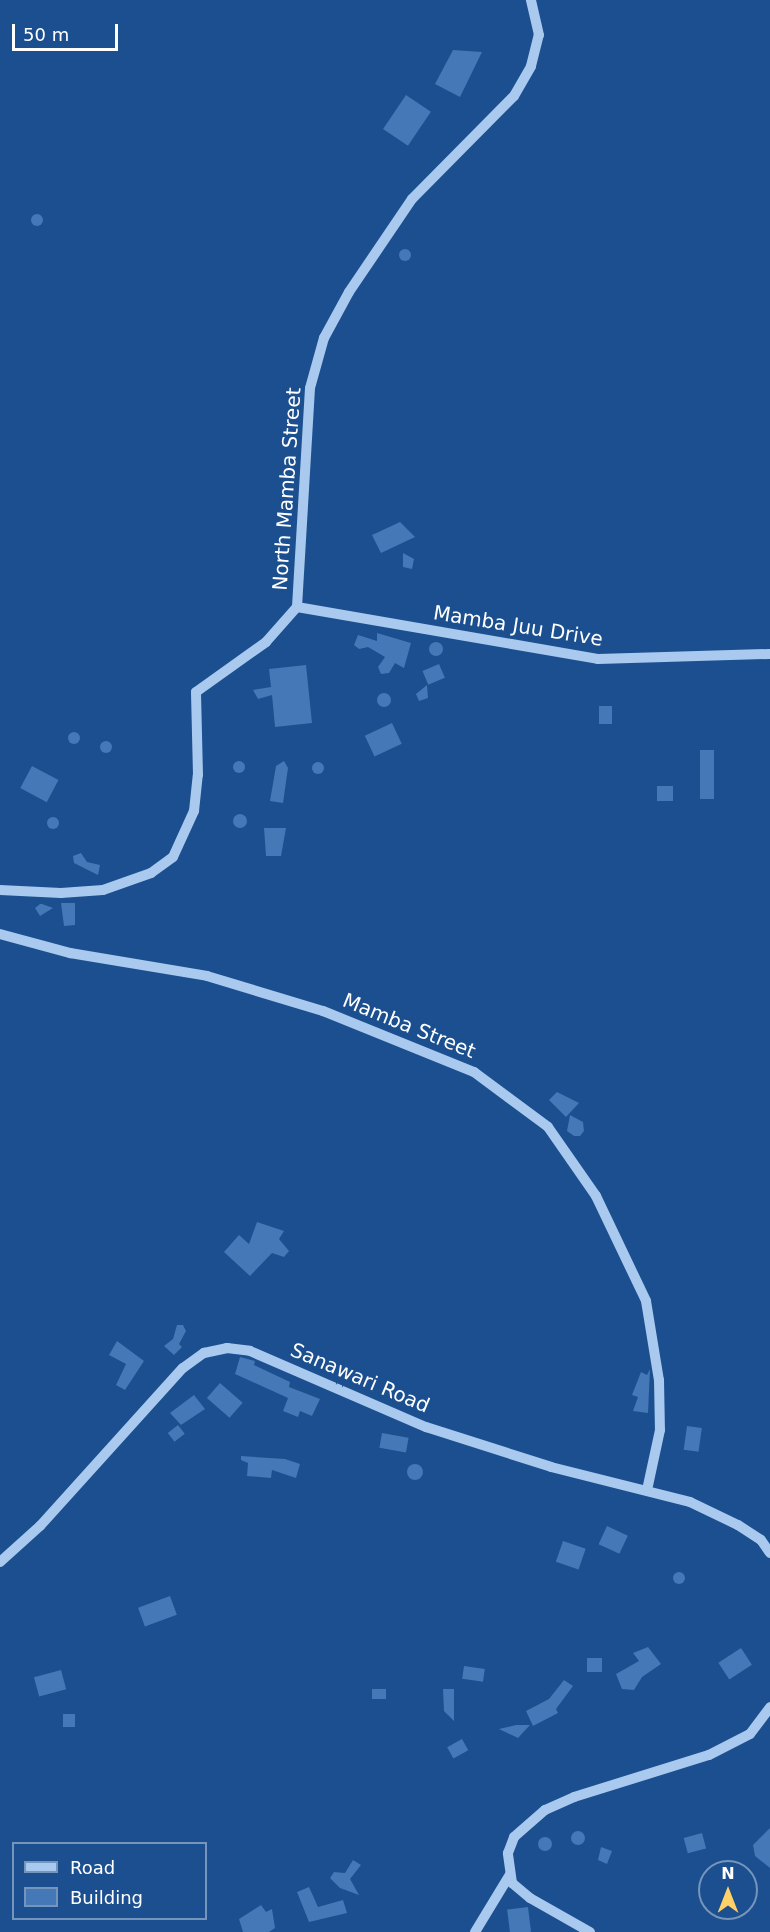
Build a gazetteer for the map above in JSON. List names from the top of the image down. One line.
{"streets":{"street":["North Mamba Street","Mamba Juu Drive","Mamba Street","Sanawari Road"]},"crossings":[["North Mamba Street","Mamba Juu Drive"],["Mamba Street","Sanawari Road"]],"legend":["Road","Building"],"scale_bar":"50 m","north":"top"}
